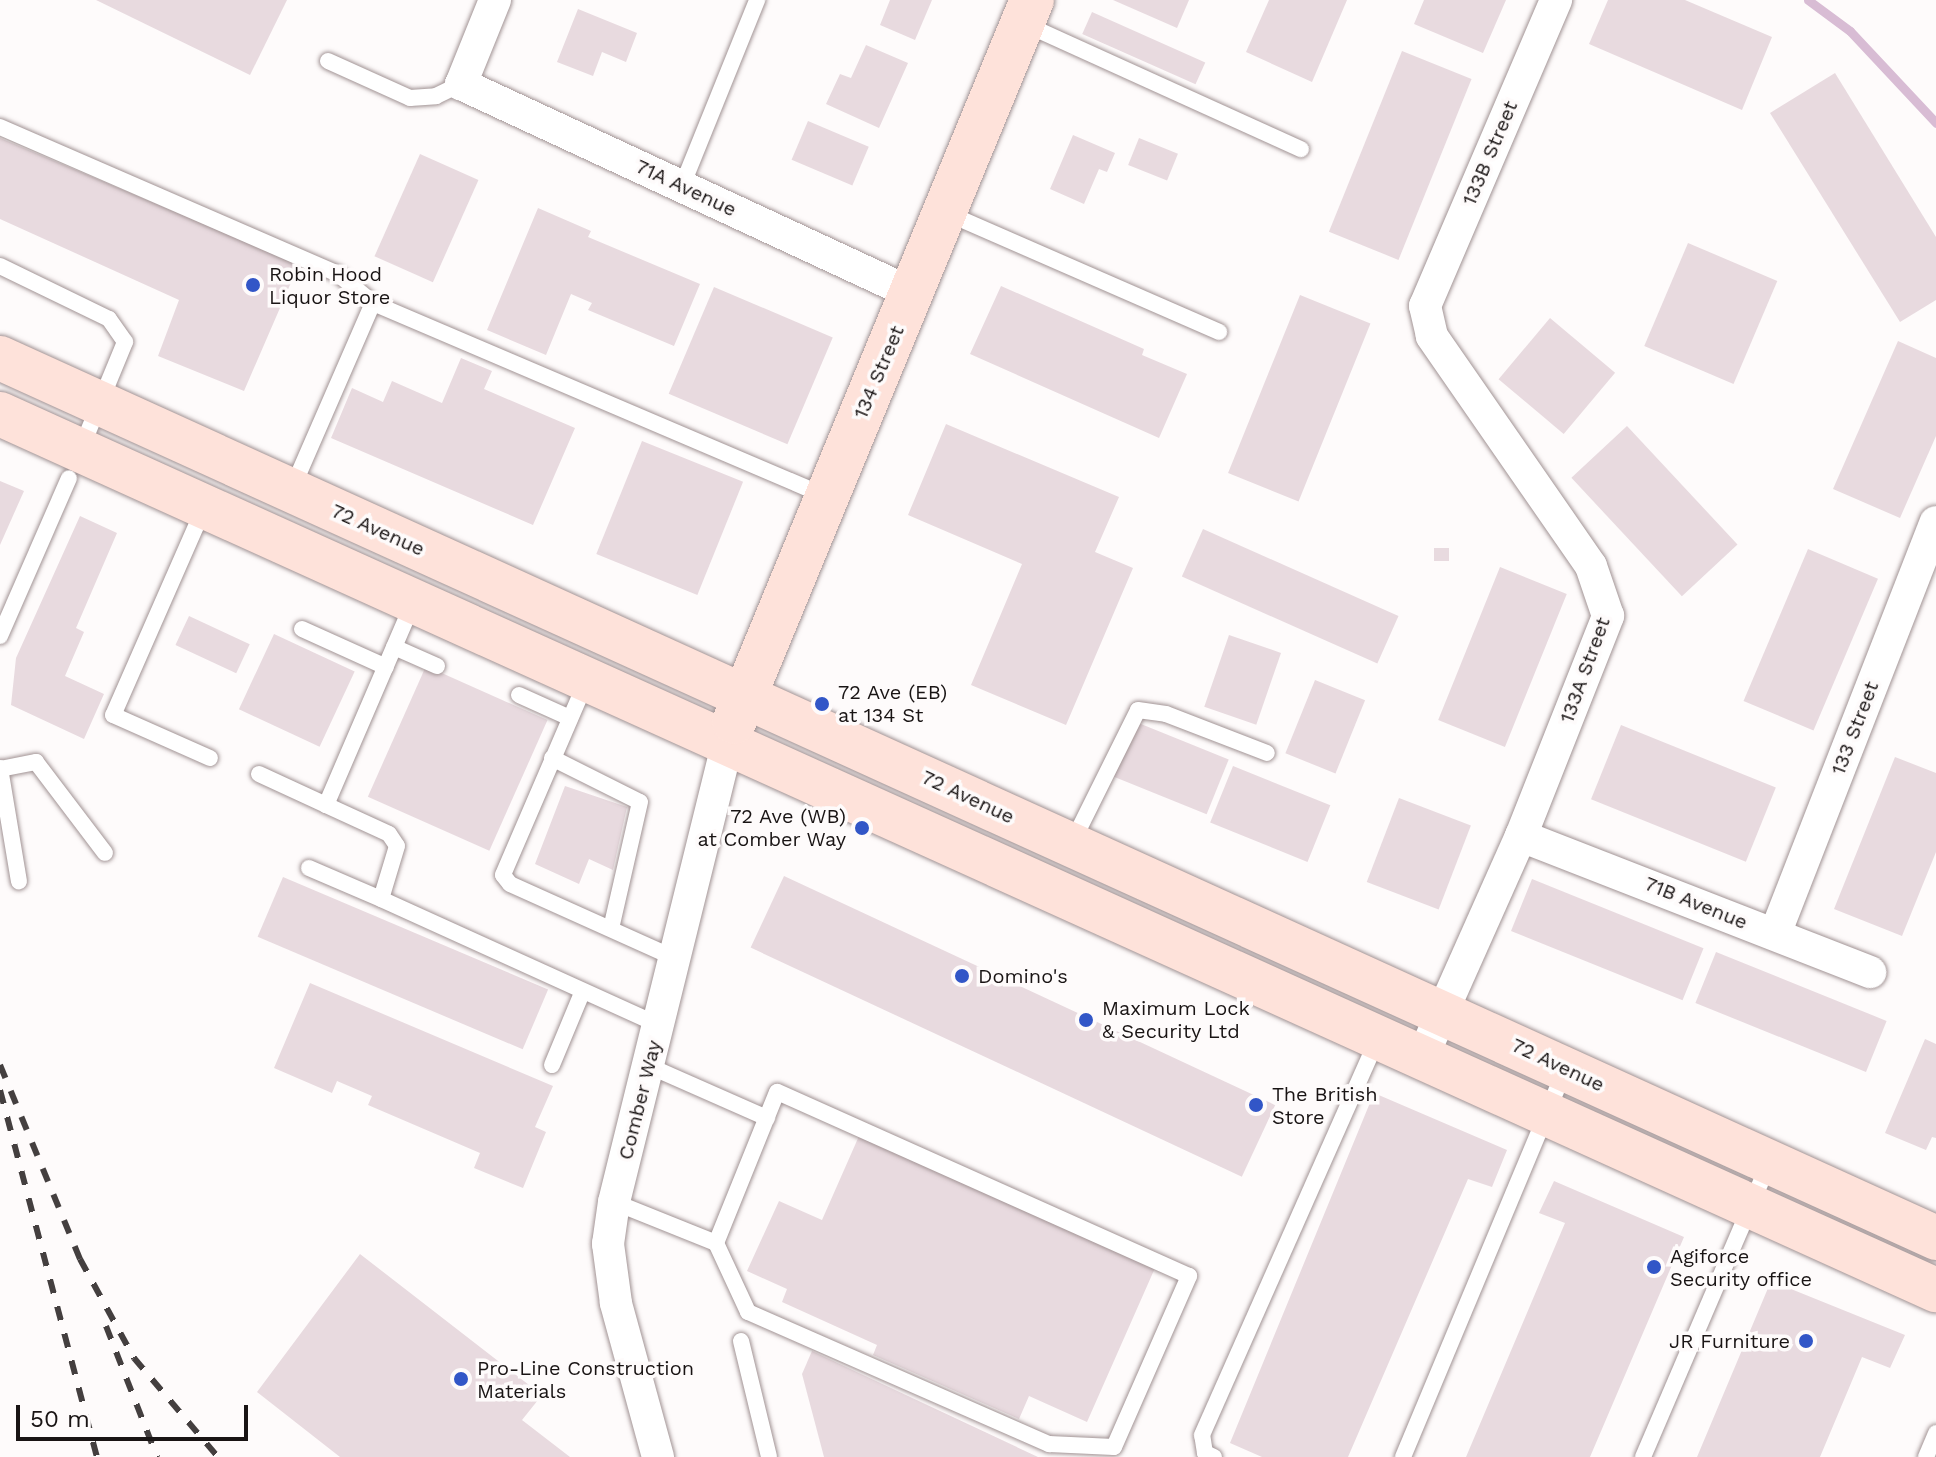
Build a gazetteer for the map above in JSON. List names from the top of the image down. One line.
{"streets":{"main road":["134 Street","72 Avenue"],"street":["133B Street","71A Avenue","133A Street","133 Street","71B Avenue","Comber Way"]},"crossings":[["133B Street","133A Street"],["71A Avenue","134 Street"],["134 Street","72 Avenue"],["134 Street","Comber Way"],["72 Avenue","133A Street"],["72 Avenue","Comber Way"],["133A Street","71B Avenue"],["133 Street","71B Avenue"]],"places":["Robin Hood Liquor Store","72 Ave (EB) at 134 St","72 Ave (WB) at Comber Way","Domino's","Maximum Lock & Security Ltd","The British Store","Agiforce Security office","JR Furniture","Pro-Line Construction Materials"],"scale_bar":"50 m"}
